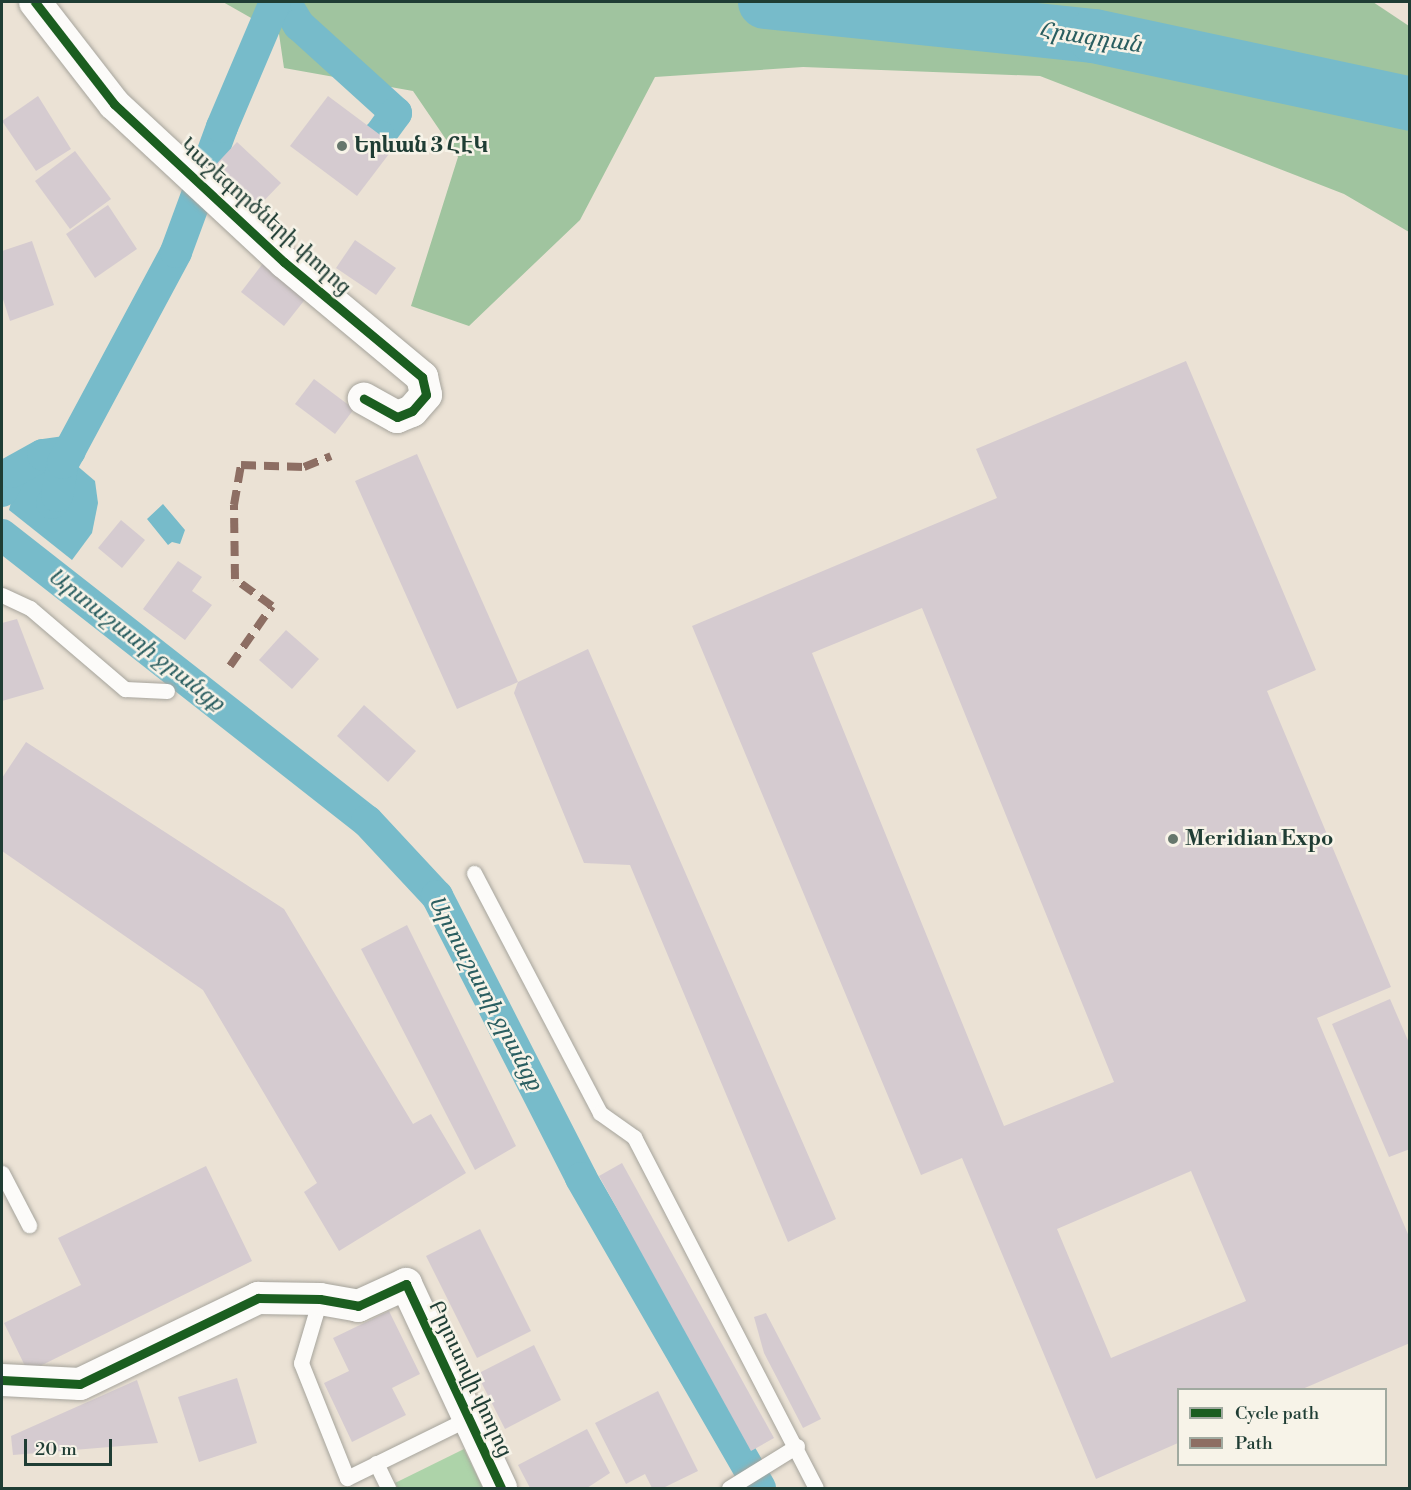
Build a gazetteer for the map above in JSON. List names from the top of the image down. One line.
{"streets":{"street":["Կաշեգործների փողոց","Բրյուսովի փողոց"]},"water":["Հրազդան","Արտաշատի ջրանցք"],"places":["Երևան 3 ՀԷԿ","Meridian Expo"],"legend":["Cycle path","Path"],"scale_bar":"20 m"}
